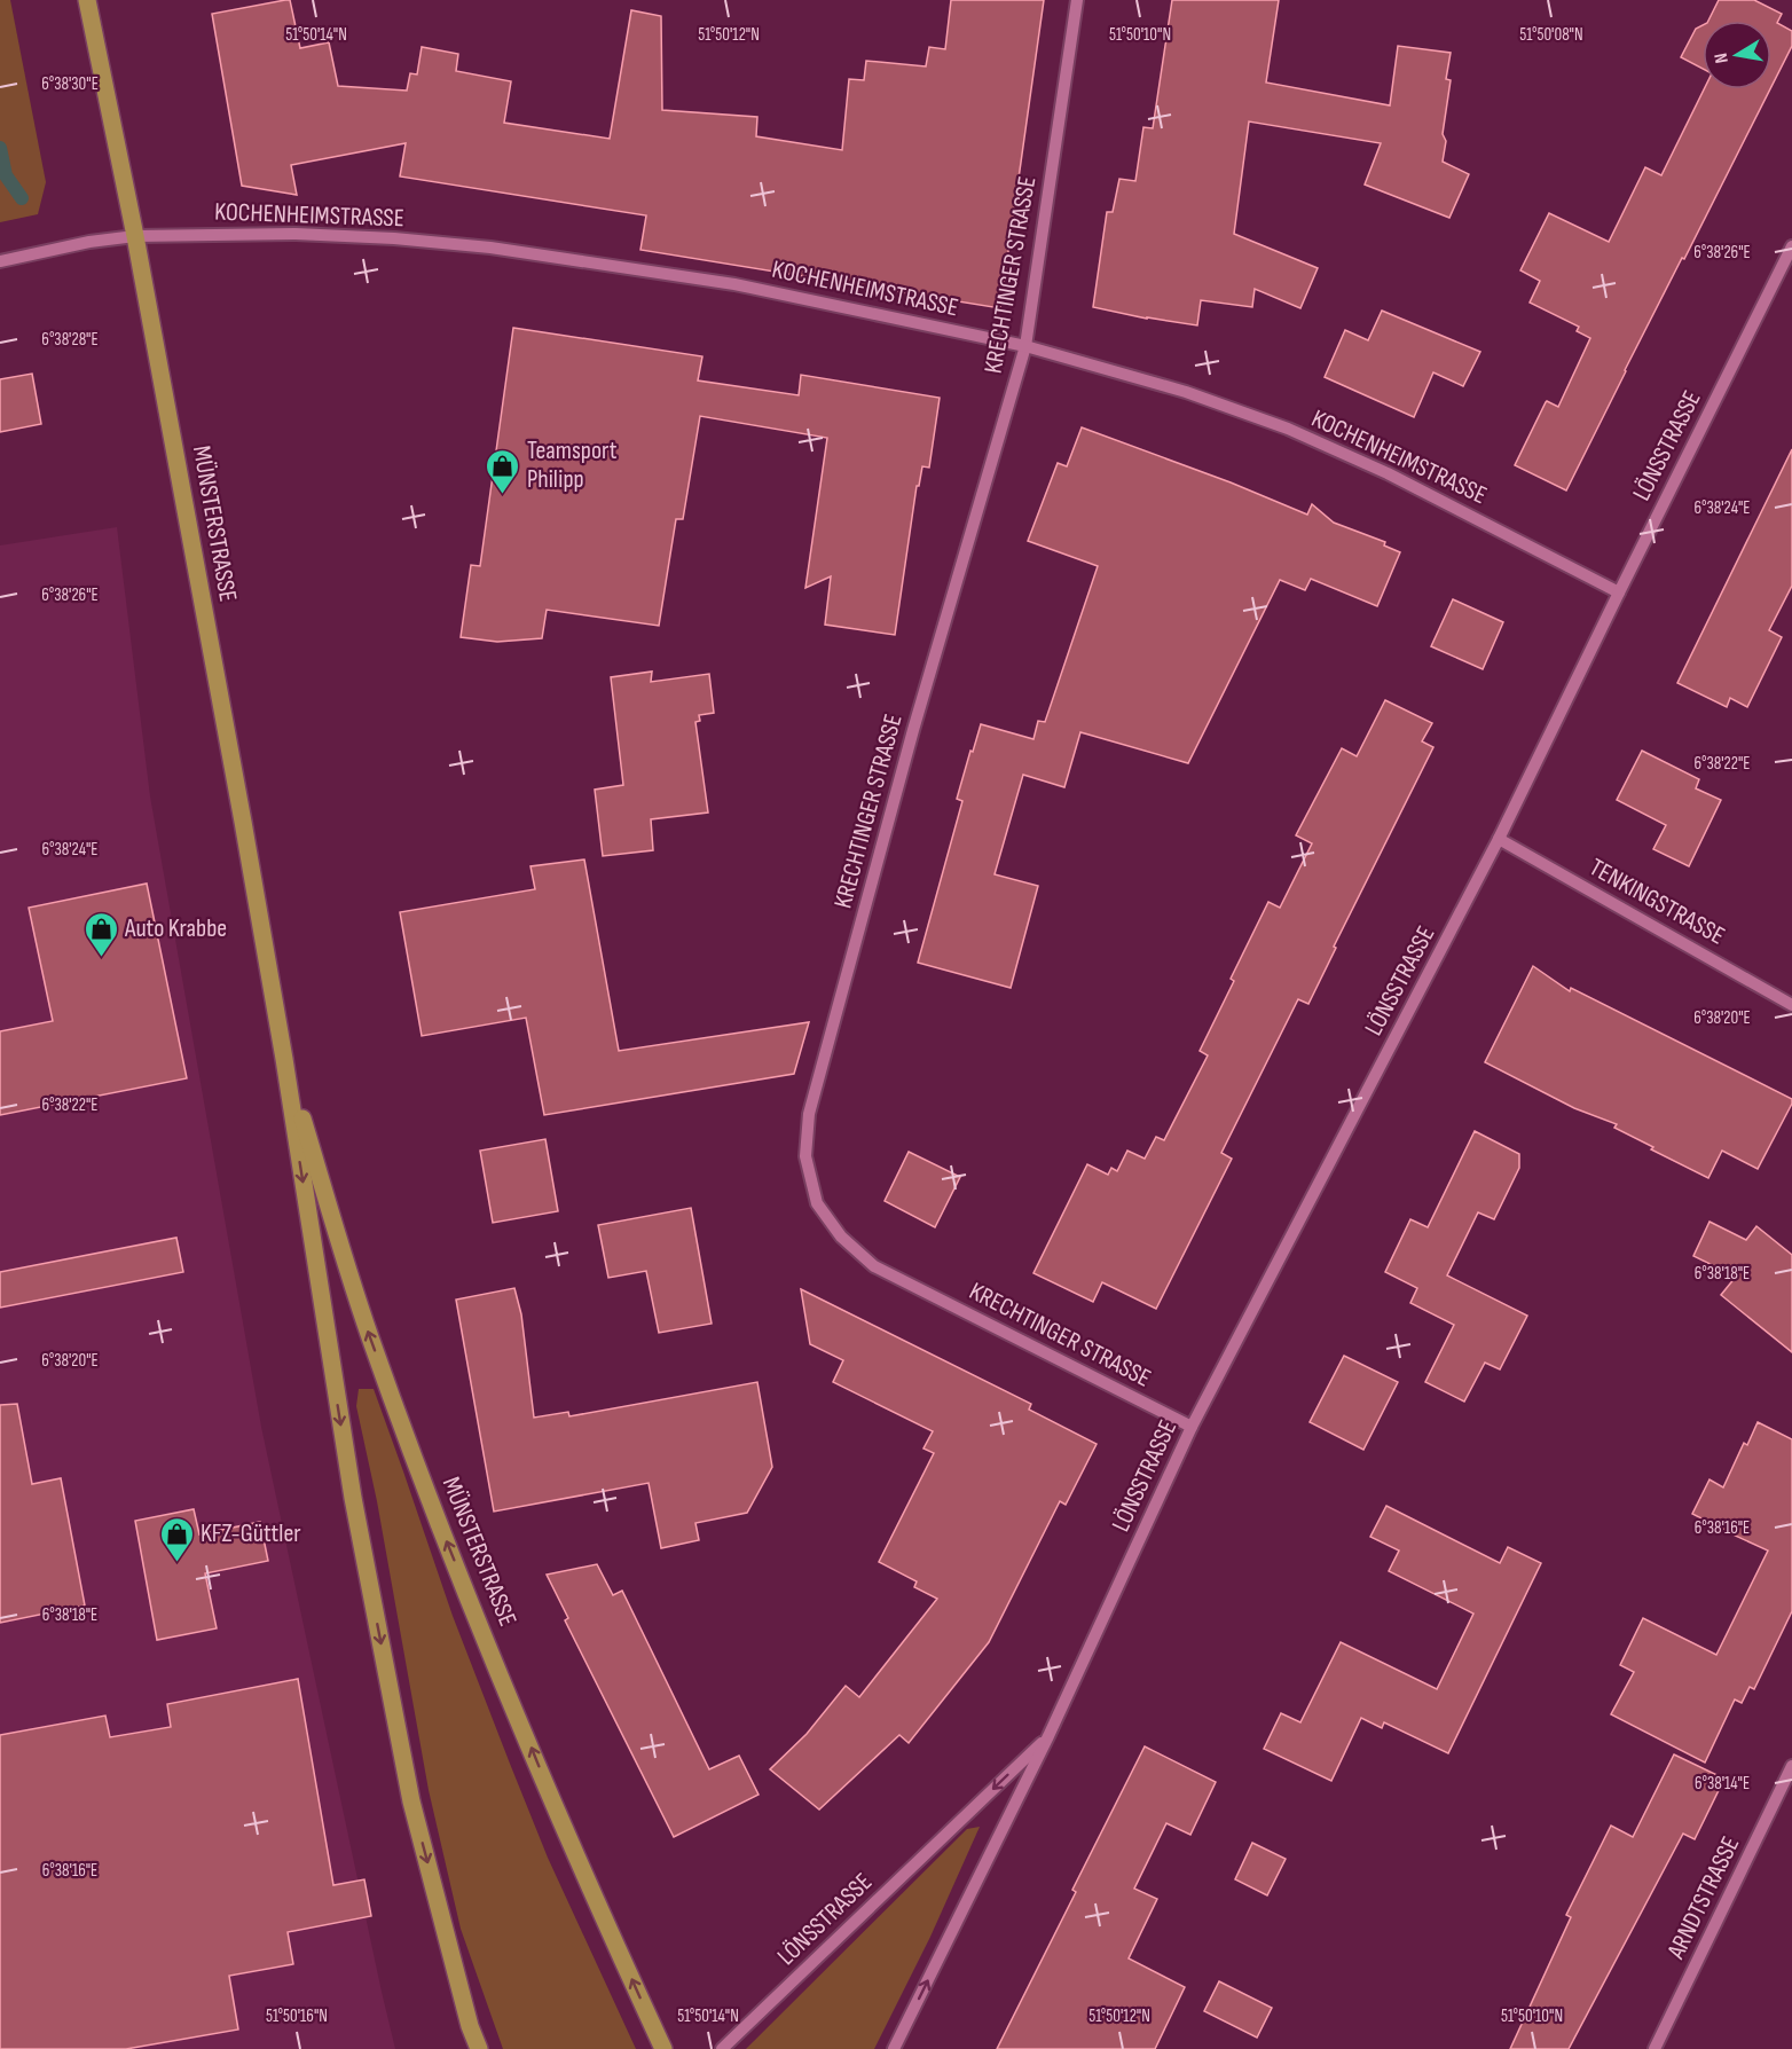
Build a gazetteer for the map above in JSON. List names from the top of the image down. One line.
{"streets":{"main road":["MÜNSTERSTRASSE"],"street":["KOCHENHEIMSTRASSE","KRECHTINGER STRASSE","LÖNSSTRASSE","TENKINGSTRASSE","ARNDTSTRASSE"]},"crossings":[["KOCHENHEIMSTRASSE","KRECHTINGER STRASSE"],["KOCHENHEIMSTRASSE","LÖNSSTRASSE"],["KOCHENHEIMSTRASSE","MÜNSTERSTRASSE"],["KRECHTINGER STRASSE","LÖNSSTRASSE"],["LÖNSSTRASSE","TENKINGSTRASSE"]],"places":{"shop":["Teamsport Philipp","Auto Krabbe","KFZ-Güttler"]},"north":"left","coordinates":["51°50'14\"N","51°50'12\"N","51°50'10\"N","51°50'08\"N","6°38'30\"E","6°38'26\"E","6°38'28\"E","6°38'24\"E","6°38'22\"E","6°38'20\"E","6°38'18\"E","6°38'16\"E","6°38'14\"E","51°50'16\"N"]}
